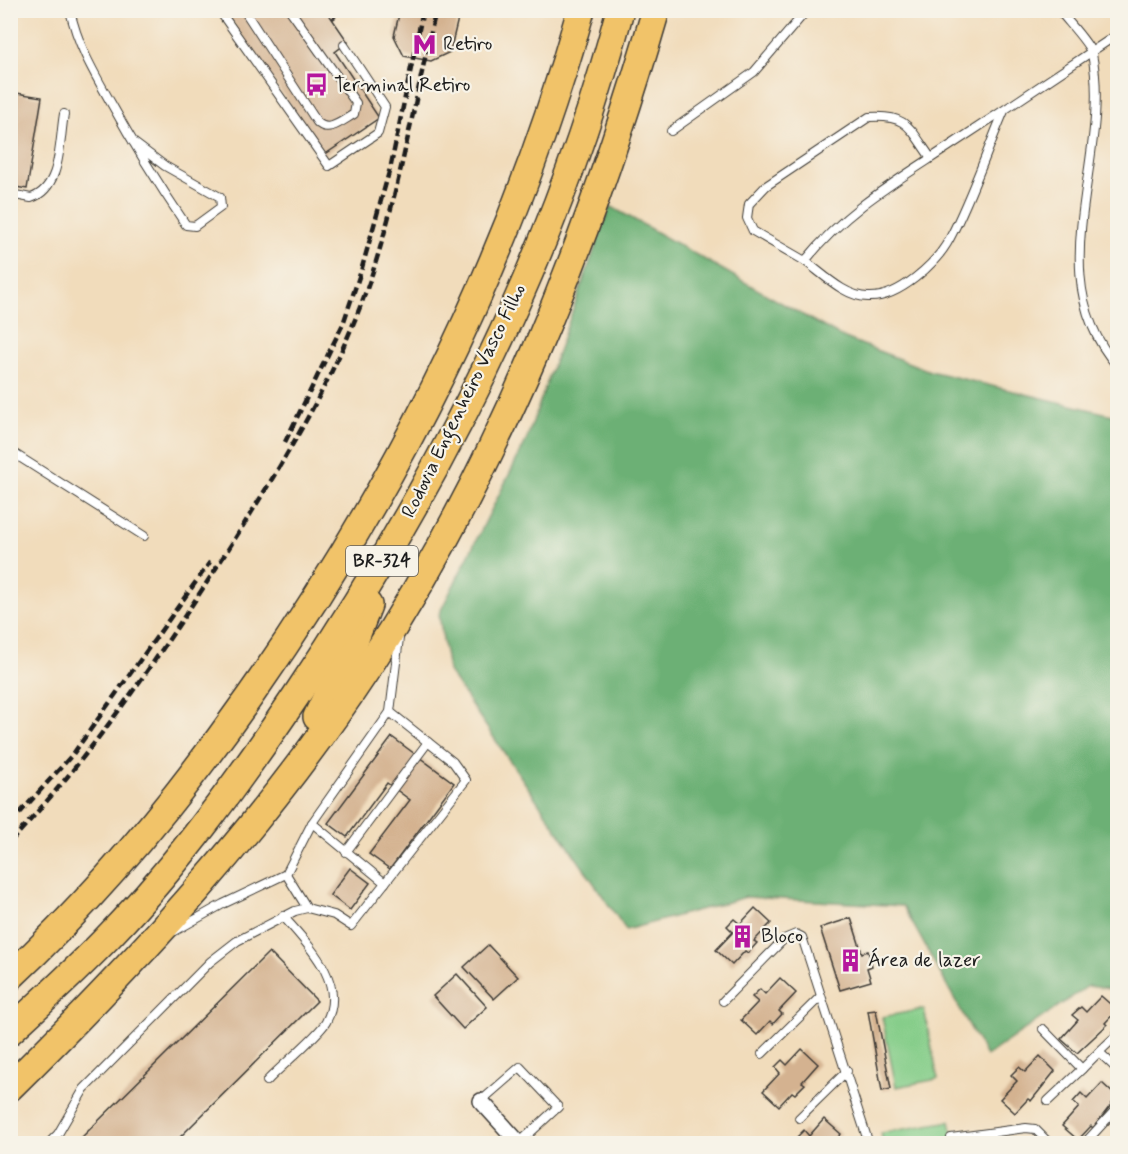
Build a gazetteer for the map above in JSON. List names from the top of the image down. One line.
{"streets":{"highway":["Rodovia Engenheiro Vasco Filho","BR-324"]},"places":{"metro station":["Retiro"],"bus stop":["Terminal Retiro"],"building":["Bloco","Área de lazer"]}}
